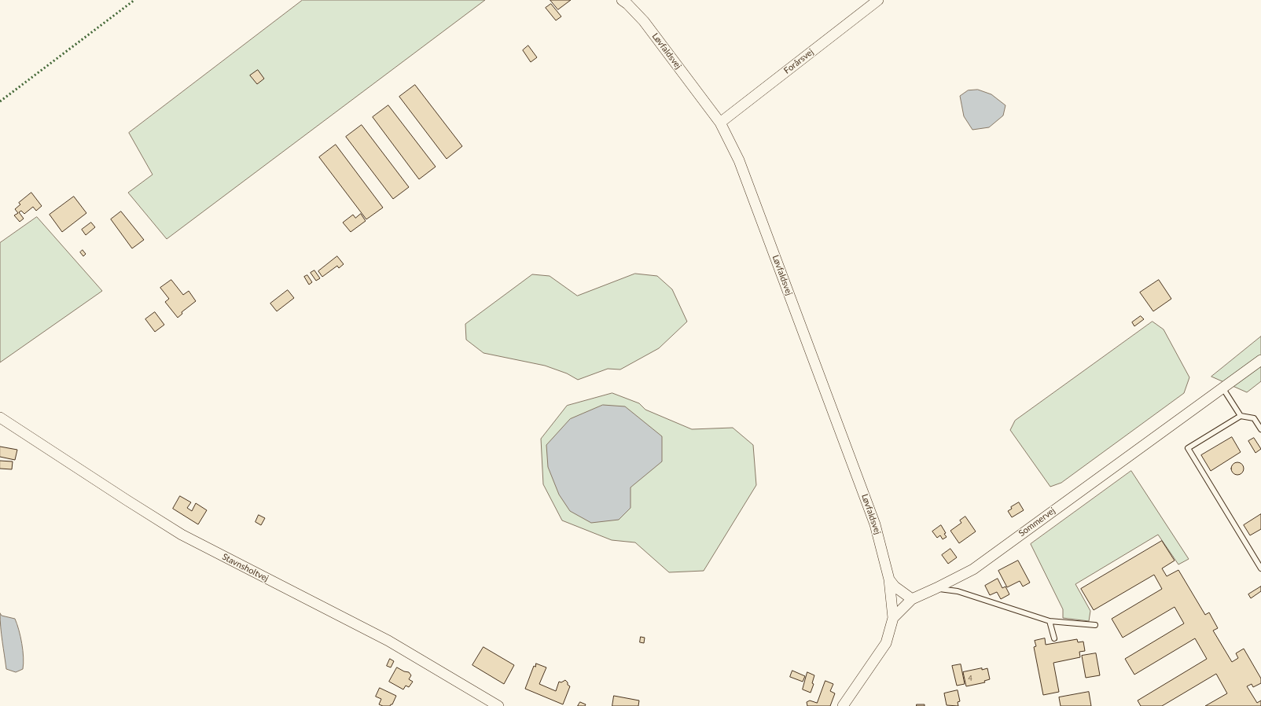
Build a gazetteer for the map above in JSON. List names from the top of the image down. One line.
{"streets":{"street":["Løvfaldsvej","Forårsvej","Sommervej","Stavnsholtvej"]},"crossings":[["Løvfaldsvej","Forårsvej"],["Løvfaldsvej","Sommervej"]],"house_numbers":["4"]}
